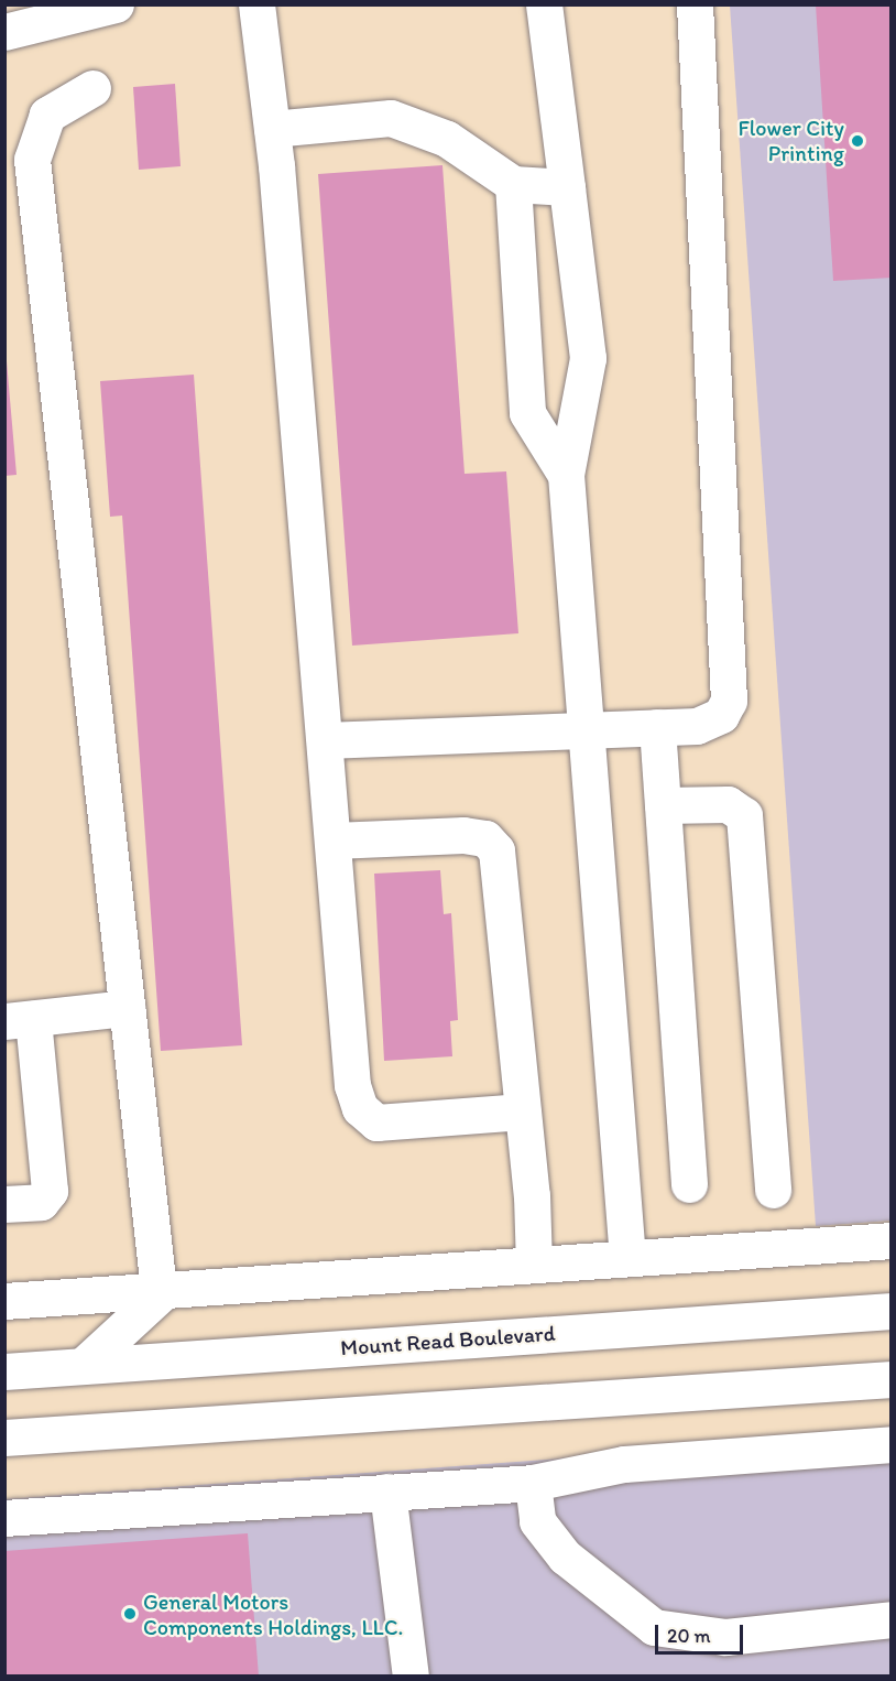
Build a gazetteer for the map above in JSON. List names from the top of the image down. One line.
{"streets":{"main road":["Mount Read Boulevard"]},"places":["Flower City Printing","General Motors Components Holdings, LLC."],"scale_bar":"20 m"}
